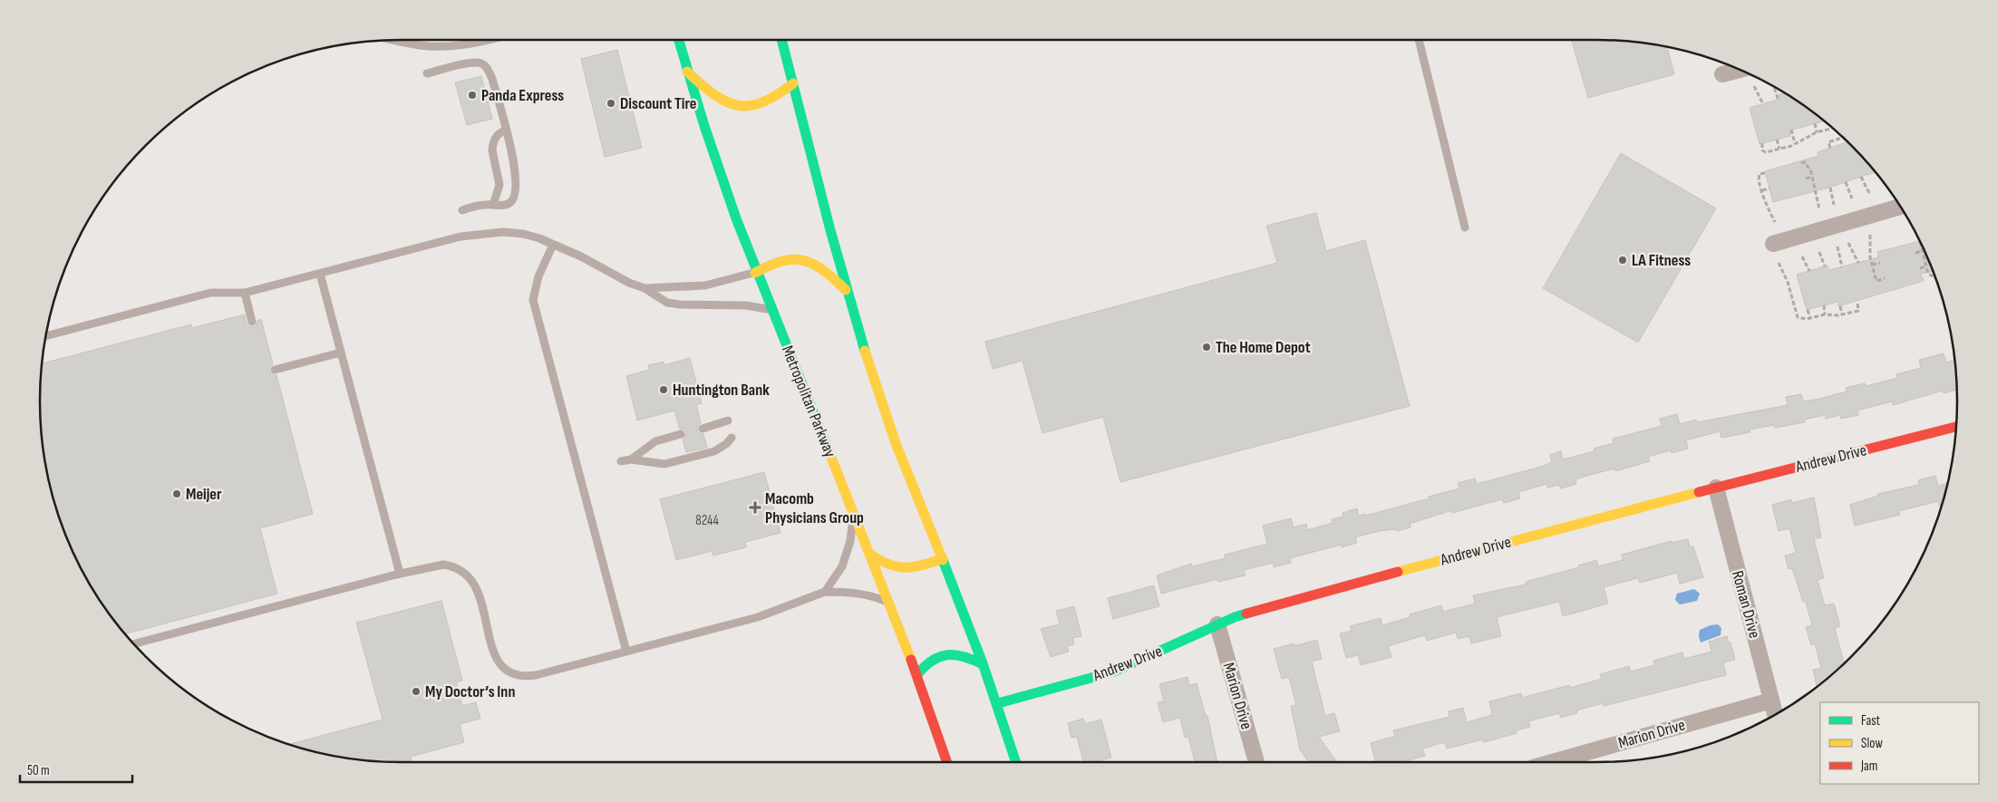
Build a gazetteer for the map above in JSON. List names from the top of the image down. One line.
{"streets":{"main road":["Metropolitan Parkway","Andrew Drive"],"street":["Roman Drive","Marion Drive"]},"crossings":[["Andrew Drive","Roman Drive"],["Andrew Drive","Marion Drive"],["Roman Drive","Marion Drive"]],"places":{"other":["Panda Express","Discount Tire","LA Fitness","The Home Depot","Huntington Bank","Meijer","My Doctor’s Inn"],"health":["Macomb Physicians Group"]},"house_numbers":["8244"],"legend":["Fast","Slow","Jam"],"scale_bar":"50 m"}
